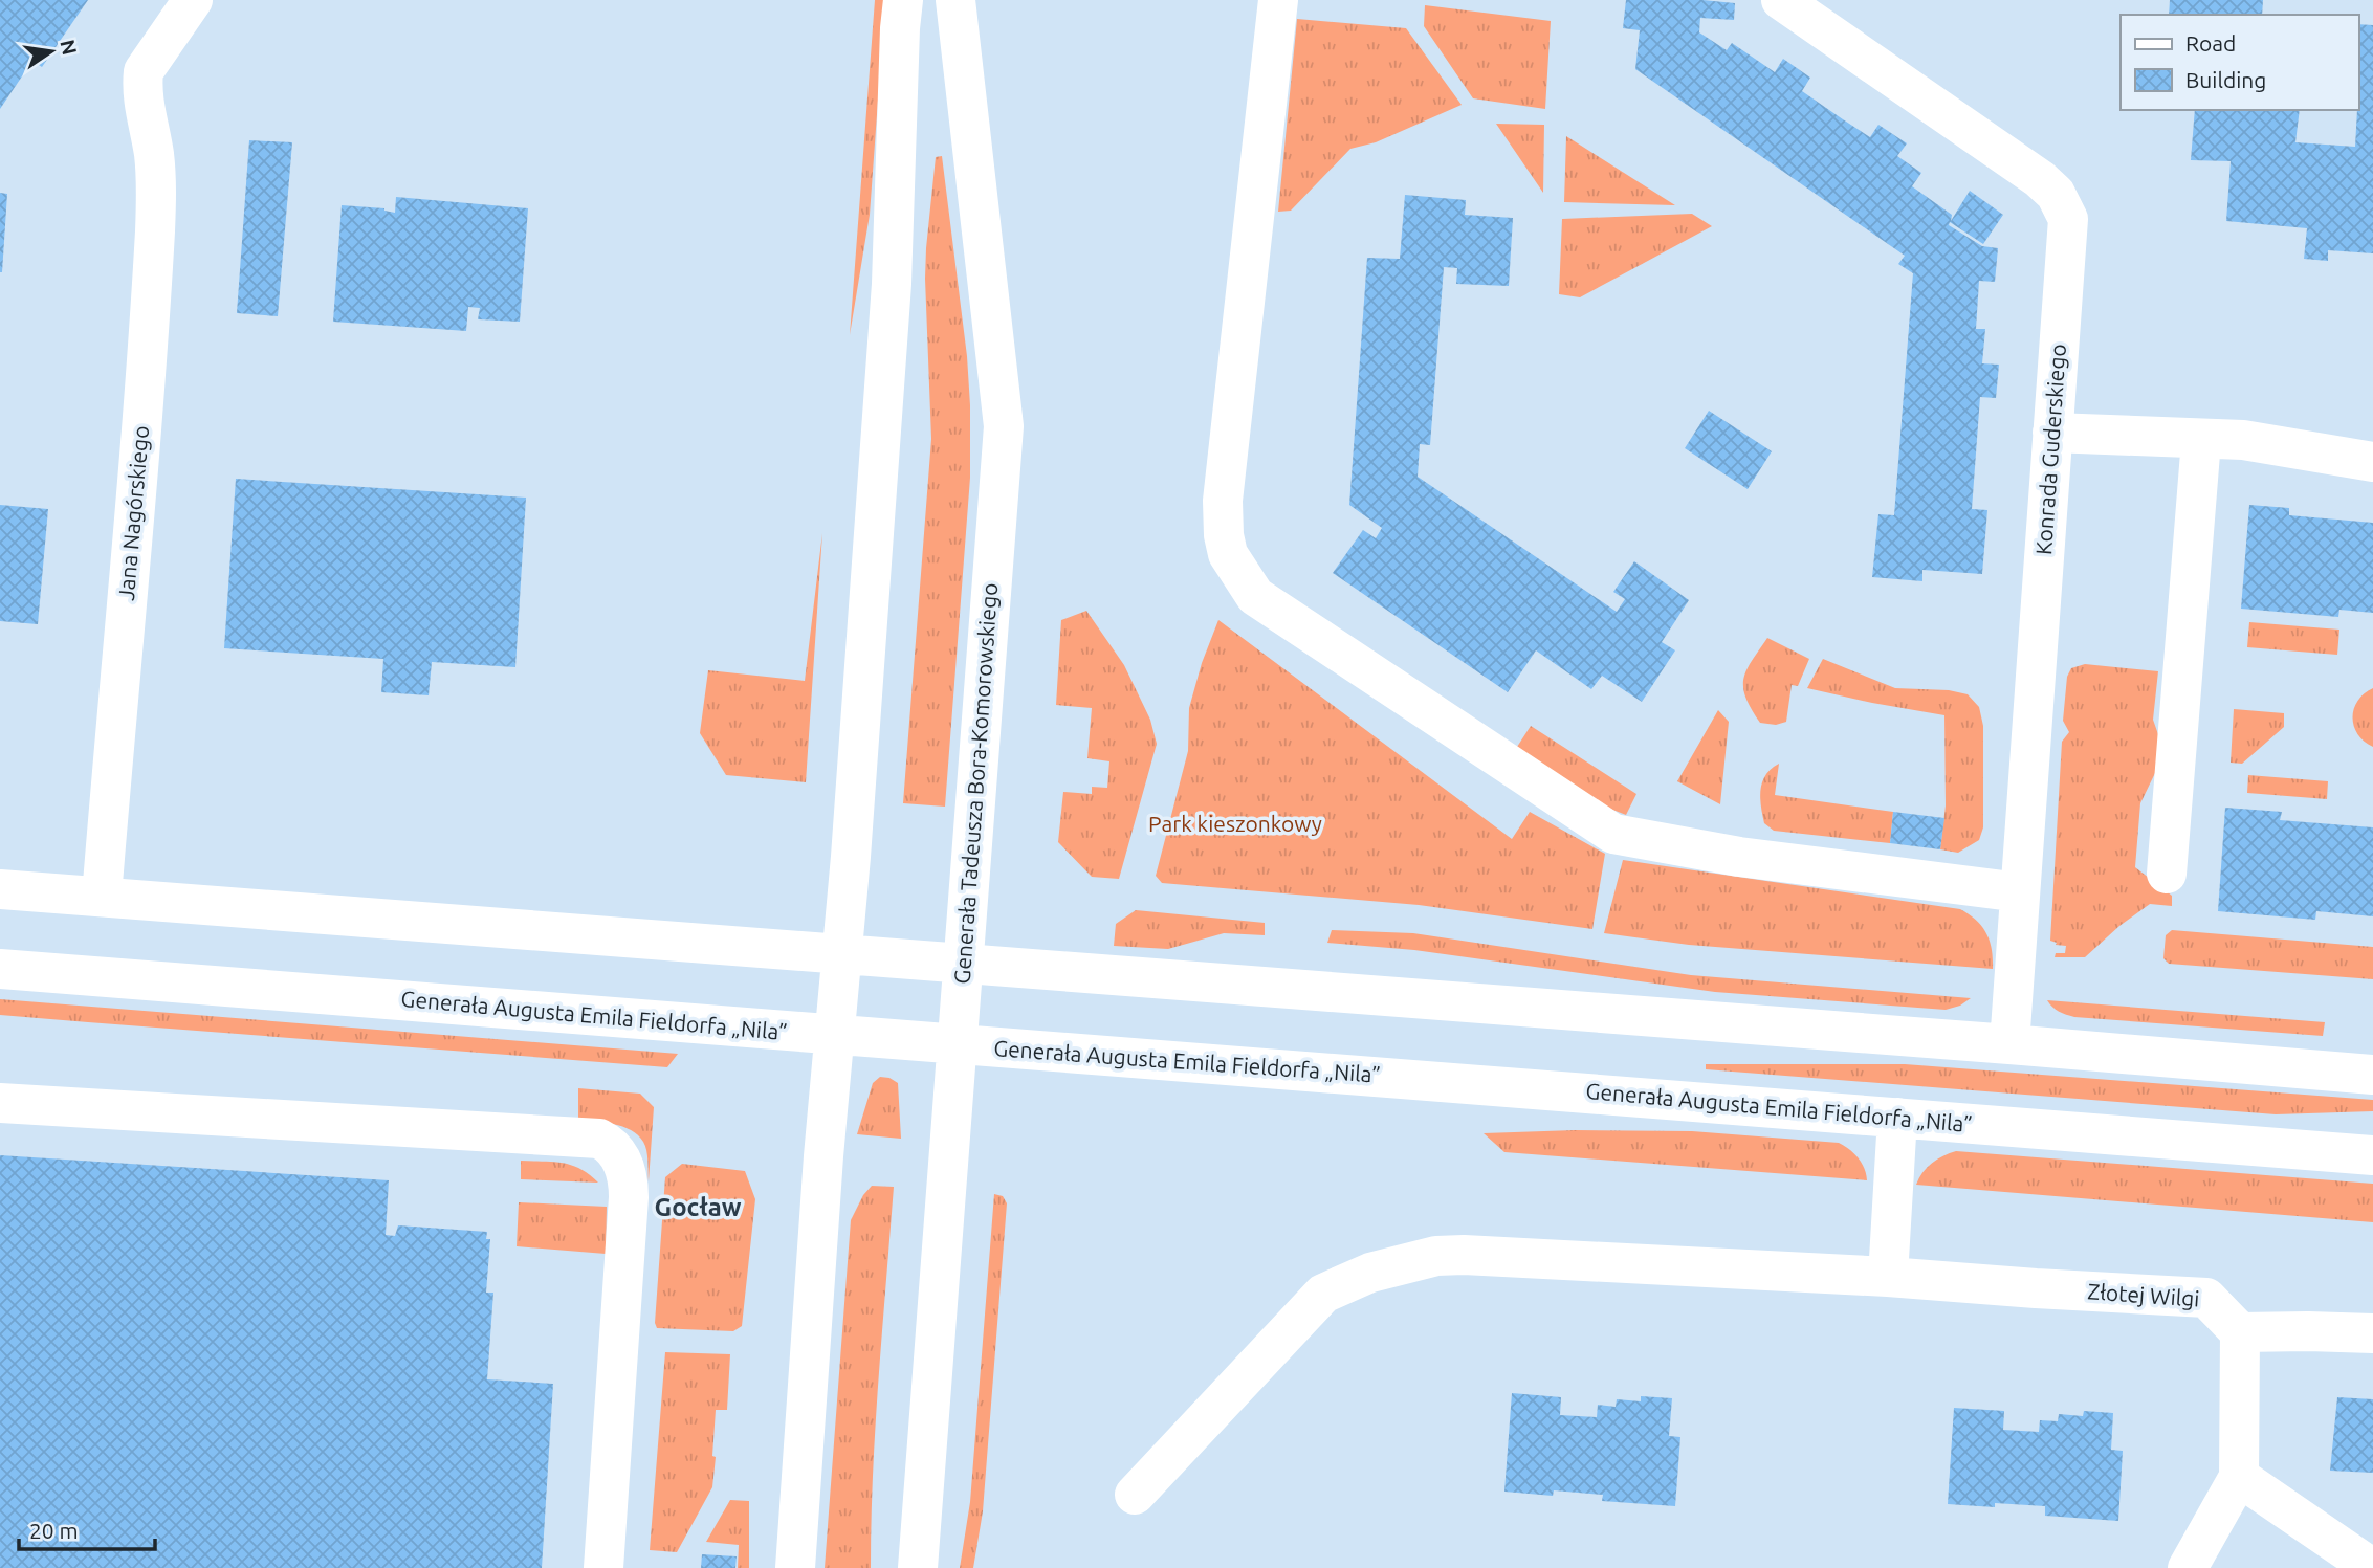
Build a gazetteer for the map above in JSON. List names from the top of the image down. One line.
{"streets":{"street":["Konrada Guderskiego","Jana Nagórskiego","Generała Tadeusza Bora-Komorowskiego","Generała Augusta Emila Fieldorfa „Nila”","Złotej Wilgi"]},"crossings":[["Generała Tadeusza Bora-Komorowskiego","Generała Augusta Emila Fieldorfa „Nila”"]],"districts":["Gocław"],"parks":["Park kieszonkowy"],"legend":["Road","Building"],"scale_bar":"20 m","north":"right"}
